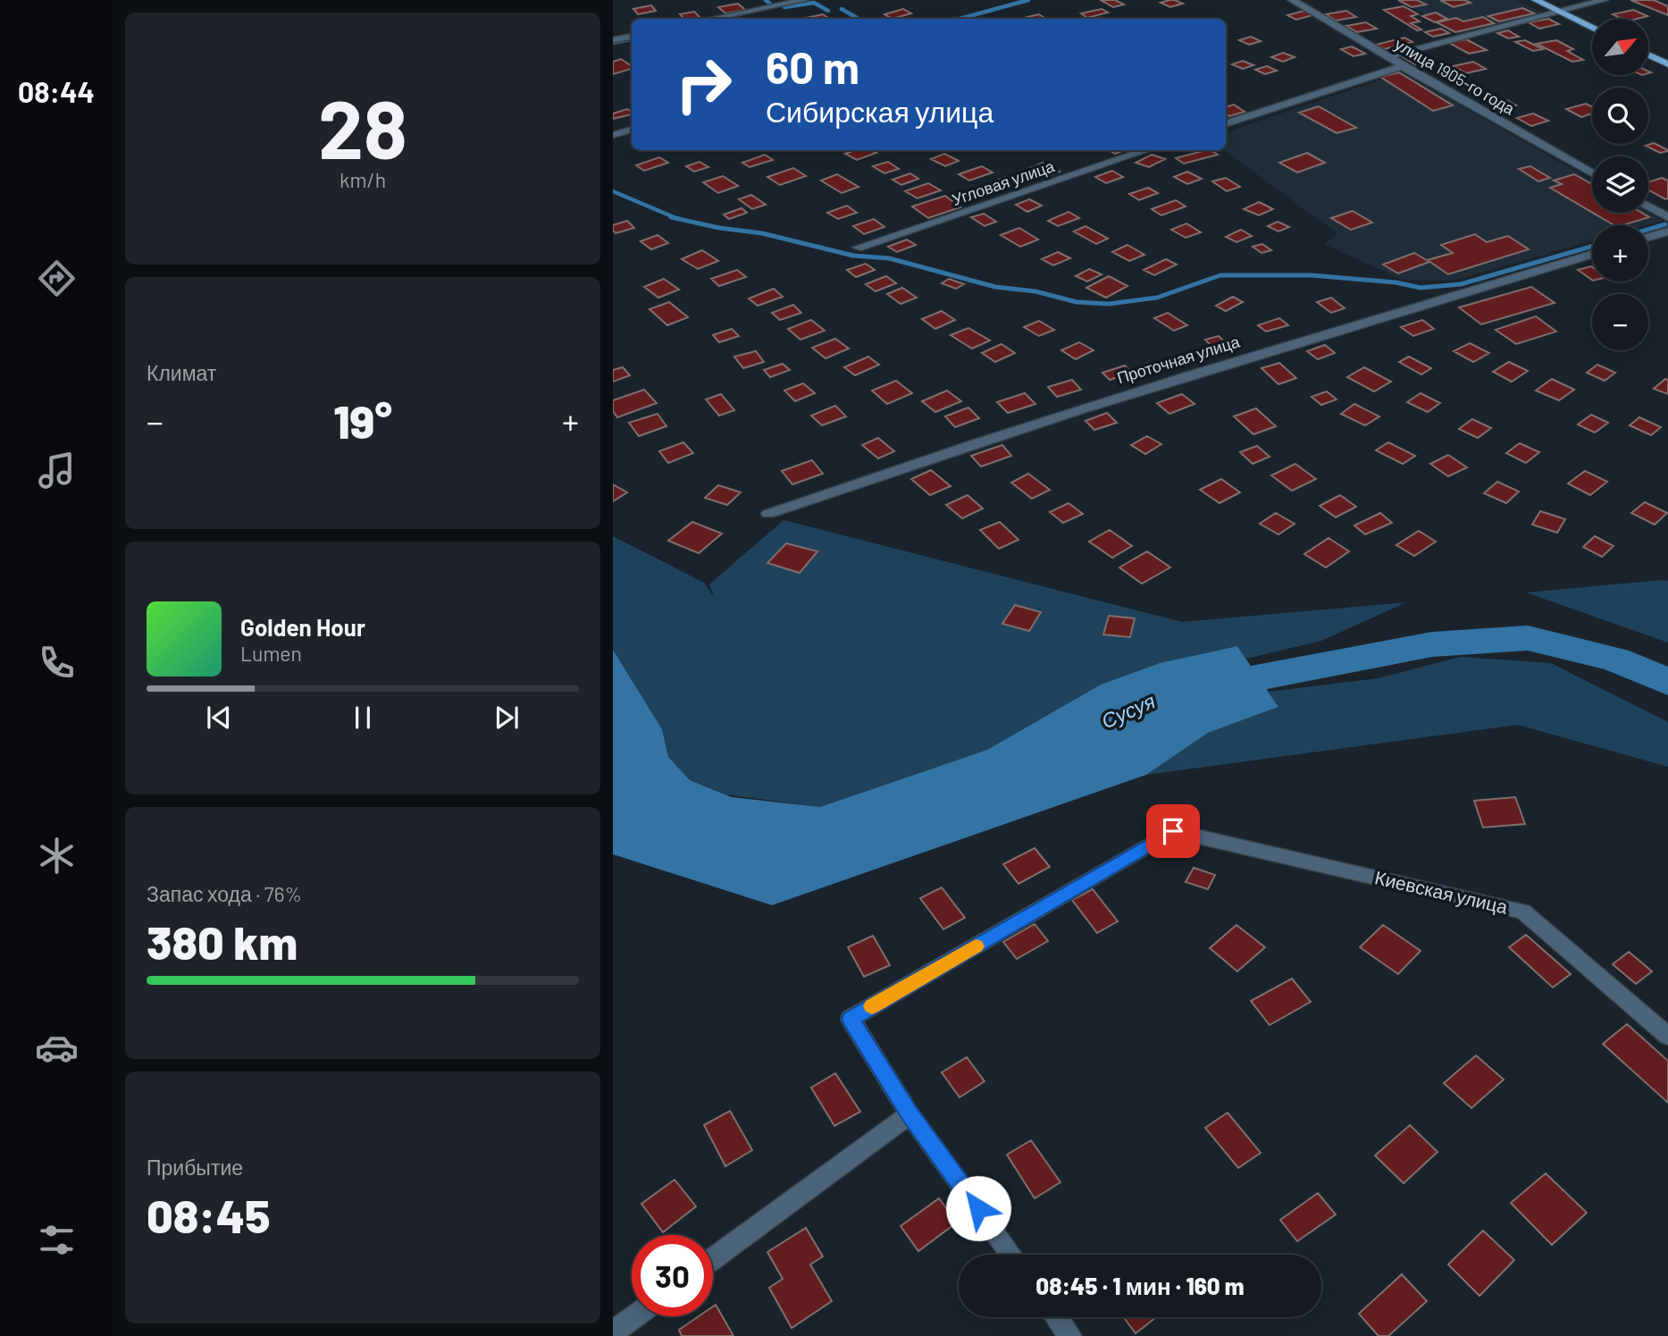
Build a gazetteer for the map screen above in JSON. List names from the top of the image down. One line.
{"streets":{"street":["улица 1905-го года","Угловая улица","Проточная улица","Киевская улица"]},"water":["Сусуя"],"north":"top right","page":{"tabs":"08:44","tile":[["28","km/h"],"Климат",["Запас хода · 76%","380 km"],["Прибытие","08:45"]],"map_buttons":["+","−"],"turn":["60 m","Сибирская улица"],"heat":["−","19°","+"],"song":["Golden Hour","Lumen"],"limit":"30","trip":"08:45 · 1 мин · 160 m"}}
